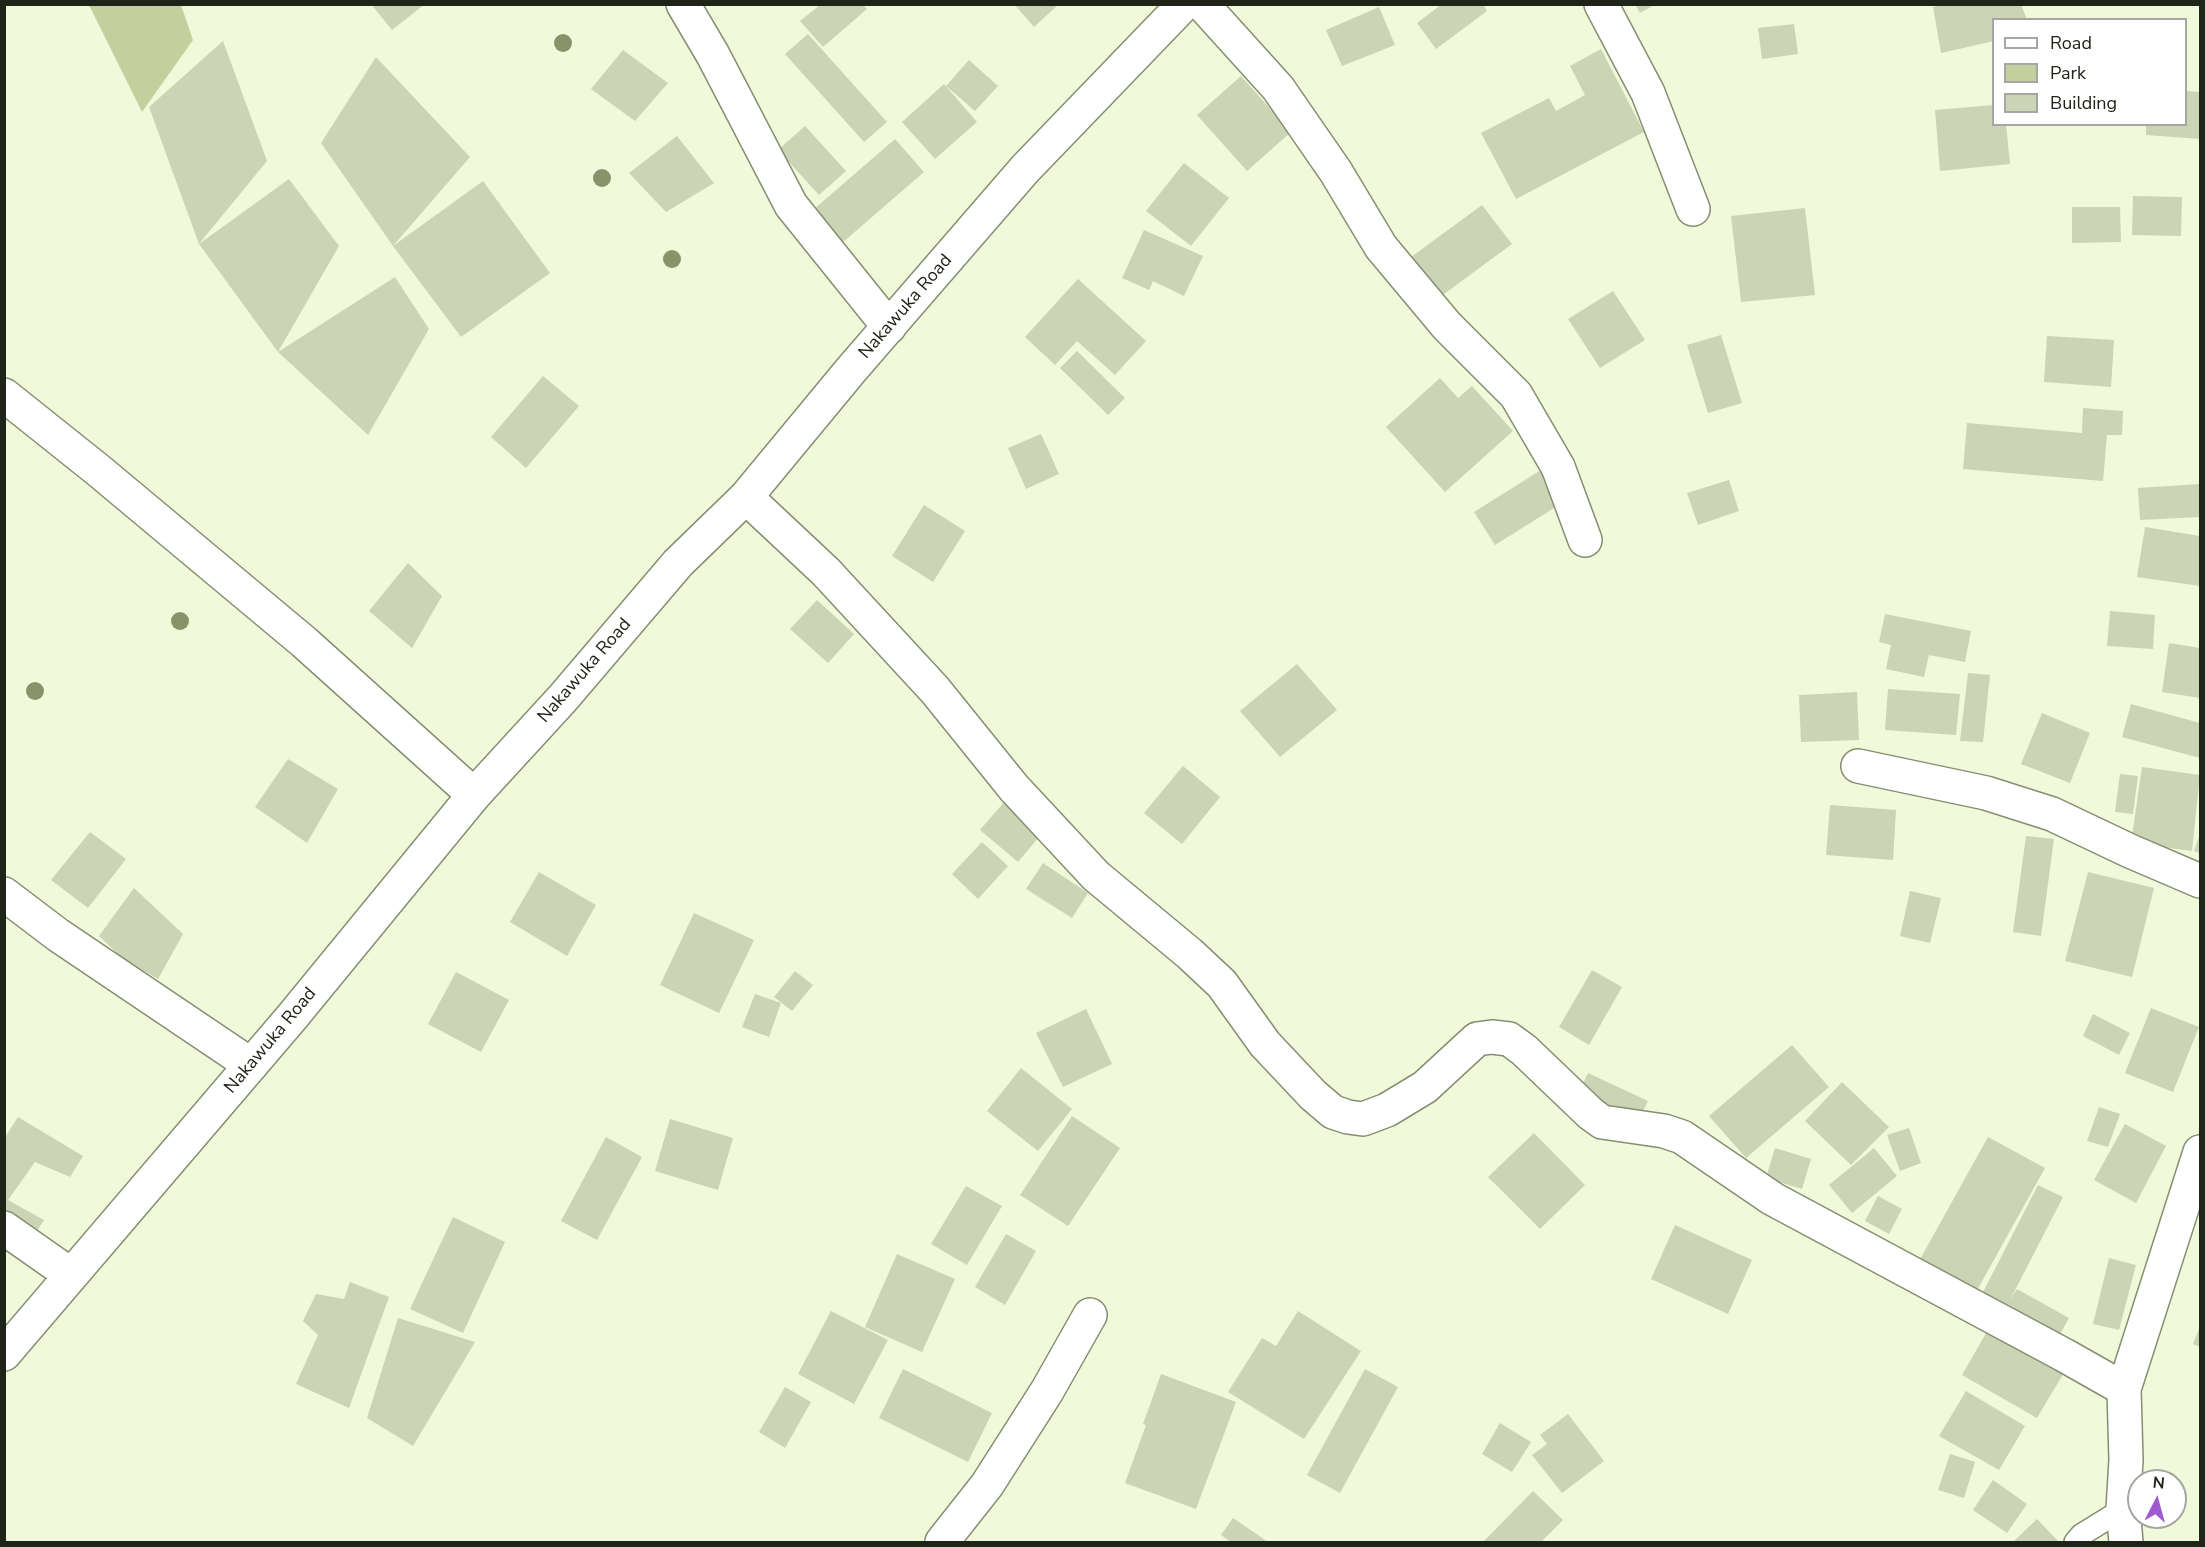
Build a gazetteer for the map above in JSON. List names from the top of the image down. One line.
{"streets":{"street":["Nakawuka Road"]},"legend":["Road","Park","Building"],"north":"top"}
